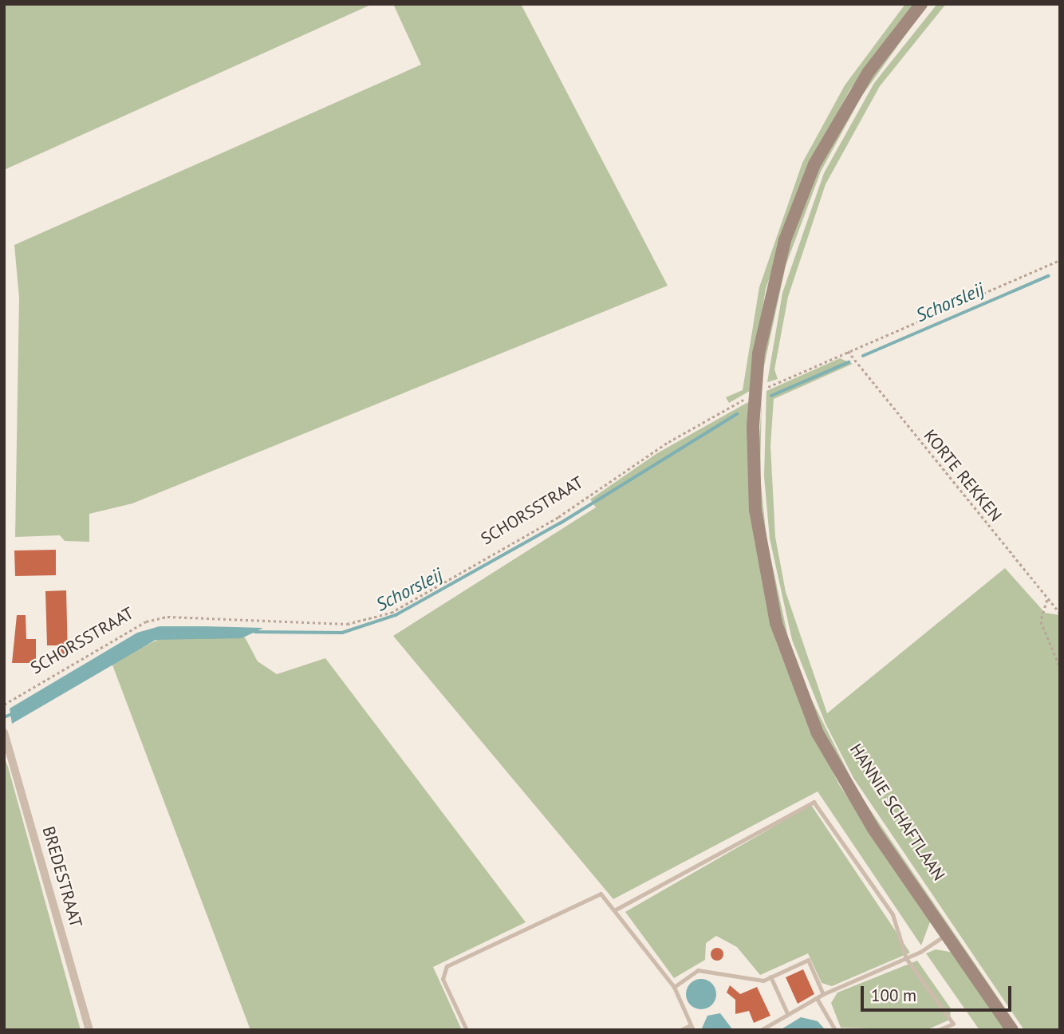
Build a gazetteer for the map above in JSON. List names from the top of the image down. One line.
{"streets":{"main road":["HANNIE SCHAFTLAAN"],"street":["BREDESTRAAT"],"path":["KORTE REKKEN","SCHORSSTRAAT"]},"crossings":[["KORTE REKKEN","SCHORSSTRAAT"],["SCHORSSTRAAT","HANNIE SCHAFTLAAN"]],"water":["Schorsleij"],"scale_bar":"100 m"}
